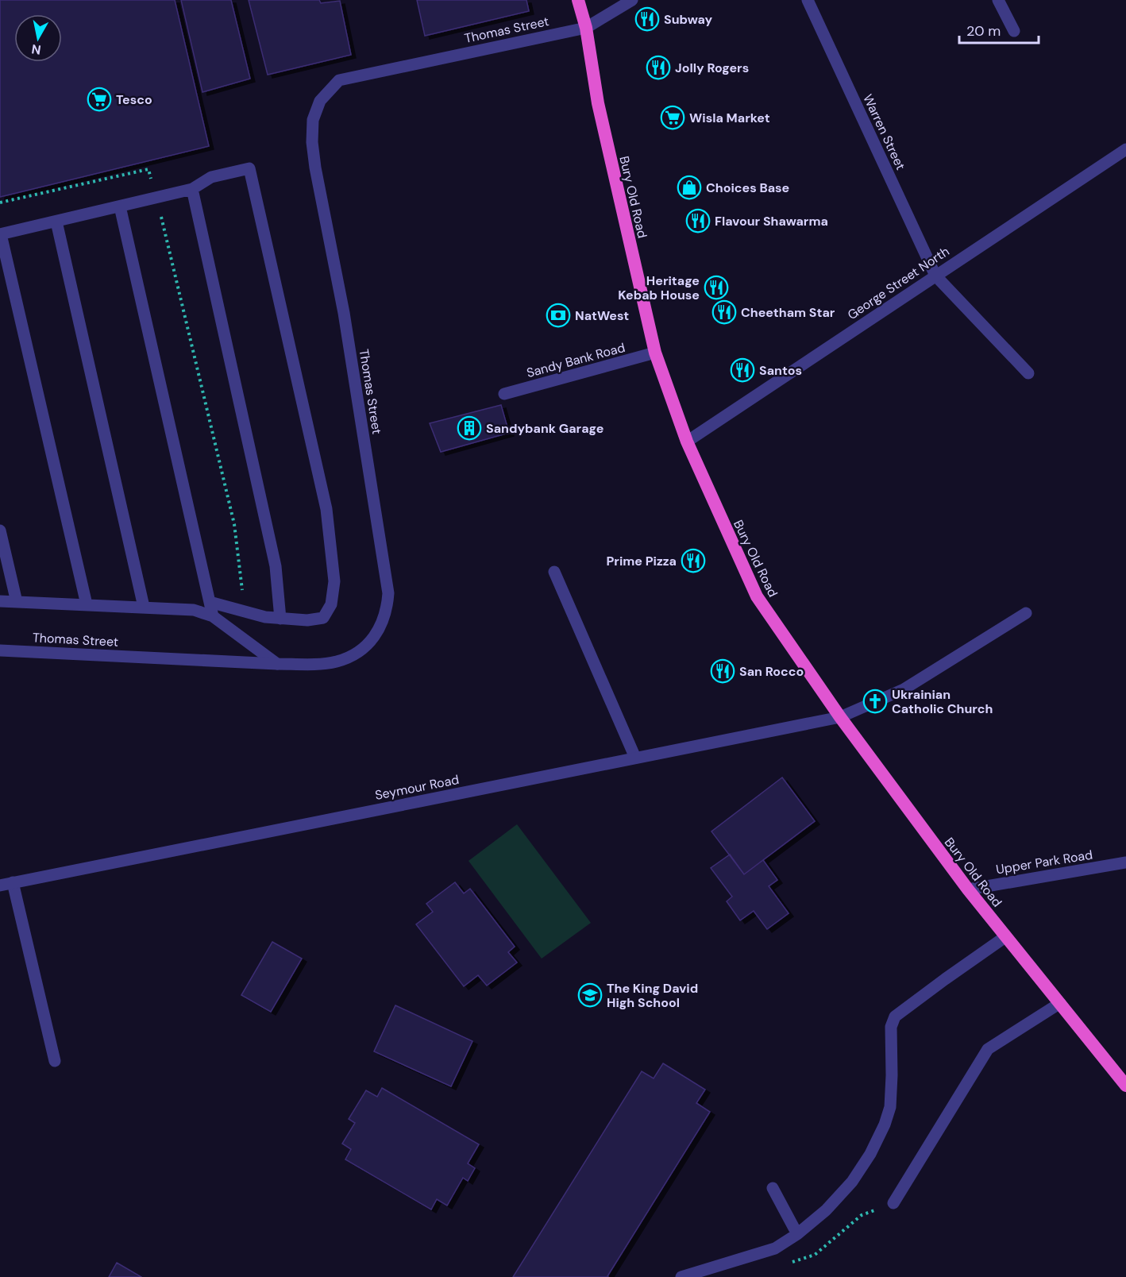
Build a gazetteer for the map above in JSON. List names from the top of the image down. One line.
{"streets":{"highway":["Bury Old Road"],"street":["Thomas Street","Warren Street","George Street North","Sandy Bank Road","Seymour Road","Upper Park Road"]},"crossings":[["Thomas Street","Bury Old Road"],["Warren Street","George Street North"],["Bury Old Road","George Street North"],["Bury Old Road","Sandy Bank Road"],["Bury Old Road","Seymour Road"],["Bury Old Road","Upper Park Road"]],"places":{"restaurant":["Subway","Jolly Rogers","Flavour Shawarma","Heritage Kebab House","Cheetham Star","Santos","Prime Pizza","San Rocco"],"supermarket":["Tesco","Wisla Market"],"shop":["Choices Base"],"bank":["NatWest"],"building":["Sandybank Garage"],"church":["Ukrainian Catholic Church"],"school or university":["The King David High School"]},"scale_bar":"20 m","north":"bottom"}
